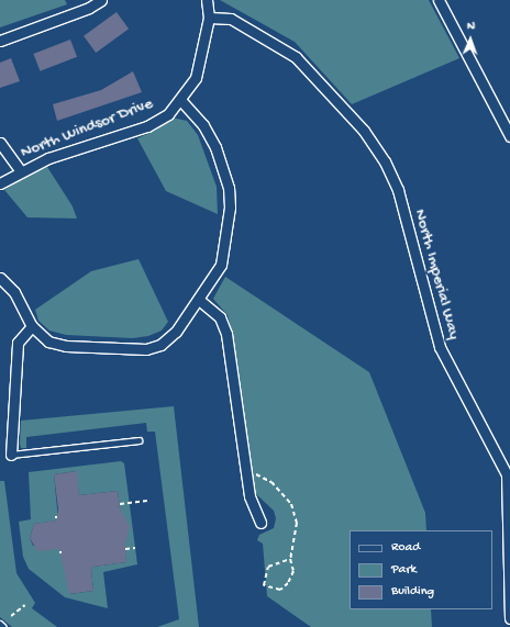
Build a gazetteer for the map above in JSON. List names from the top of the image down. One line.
{"streets":{"street":["North Windsor Drive","North Imperial Way"]},"crossings":[["North Windsor Drive","North Imperial Way"]],"legend":["Road","Park","Building"],"north":"top"}
